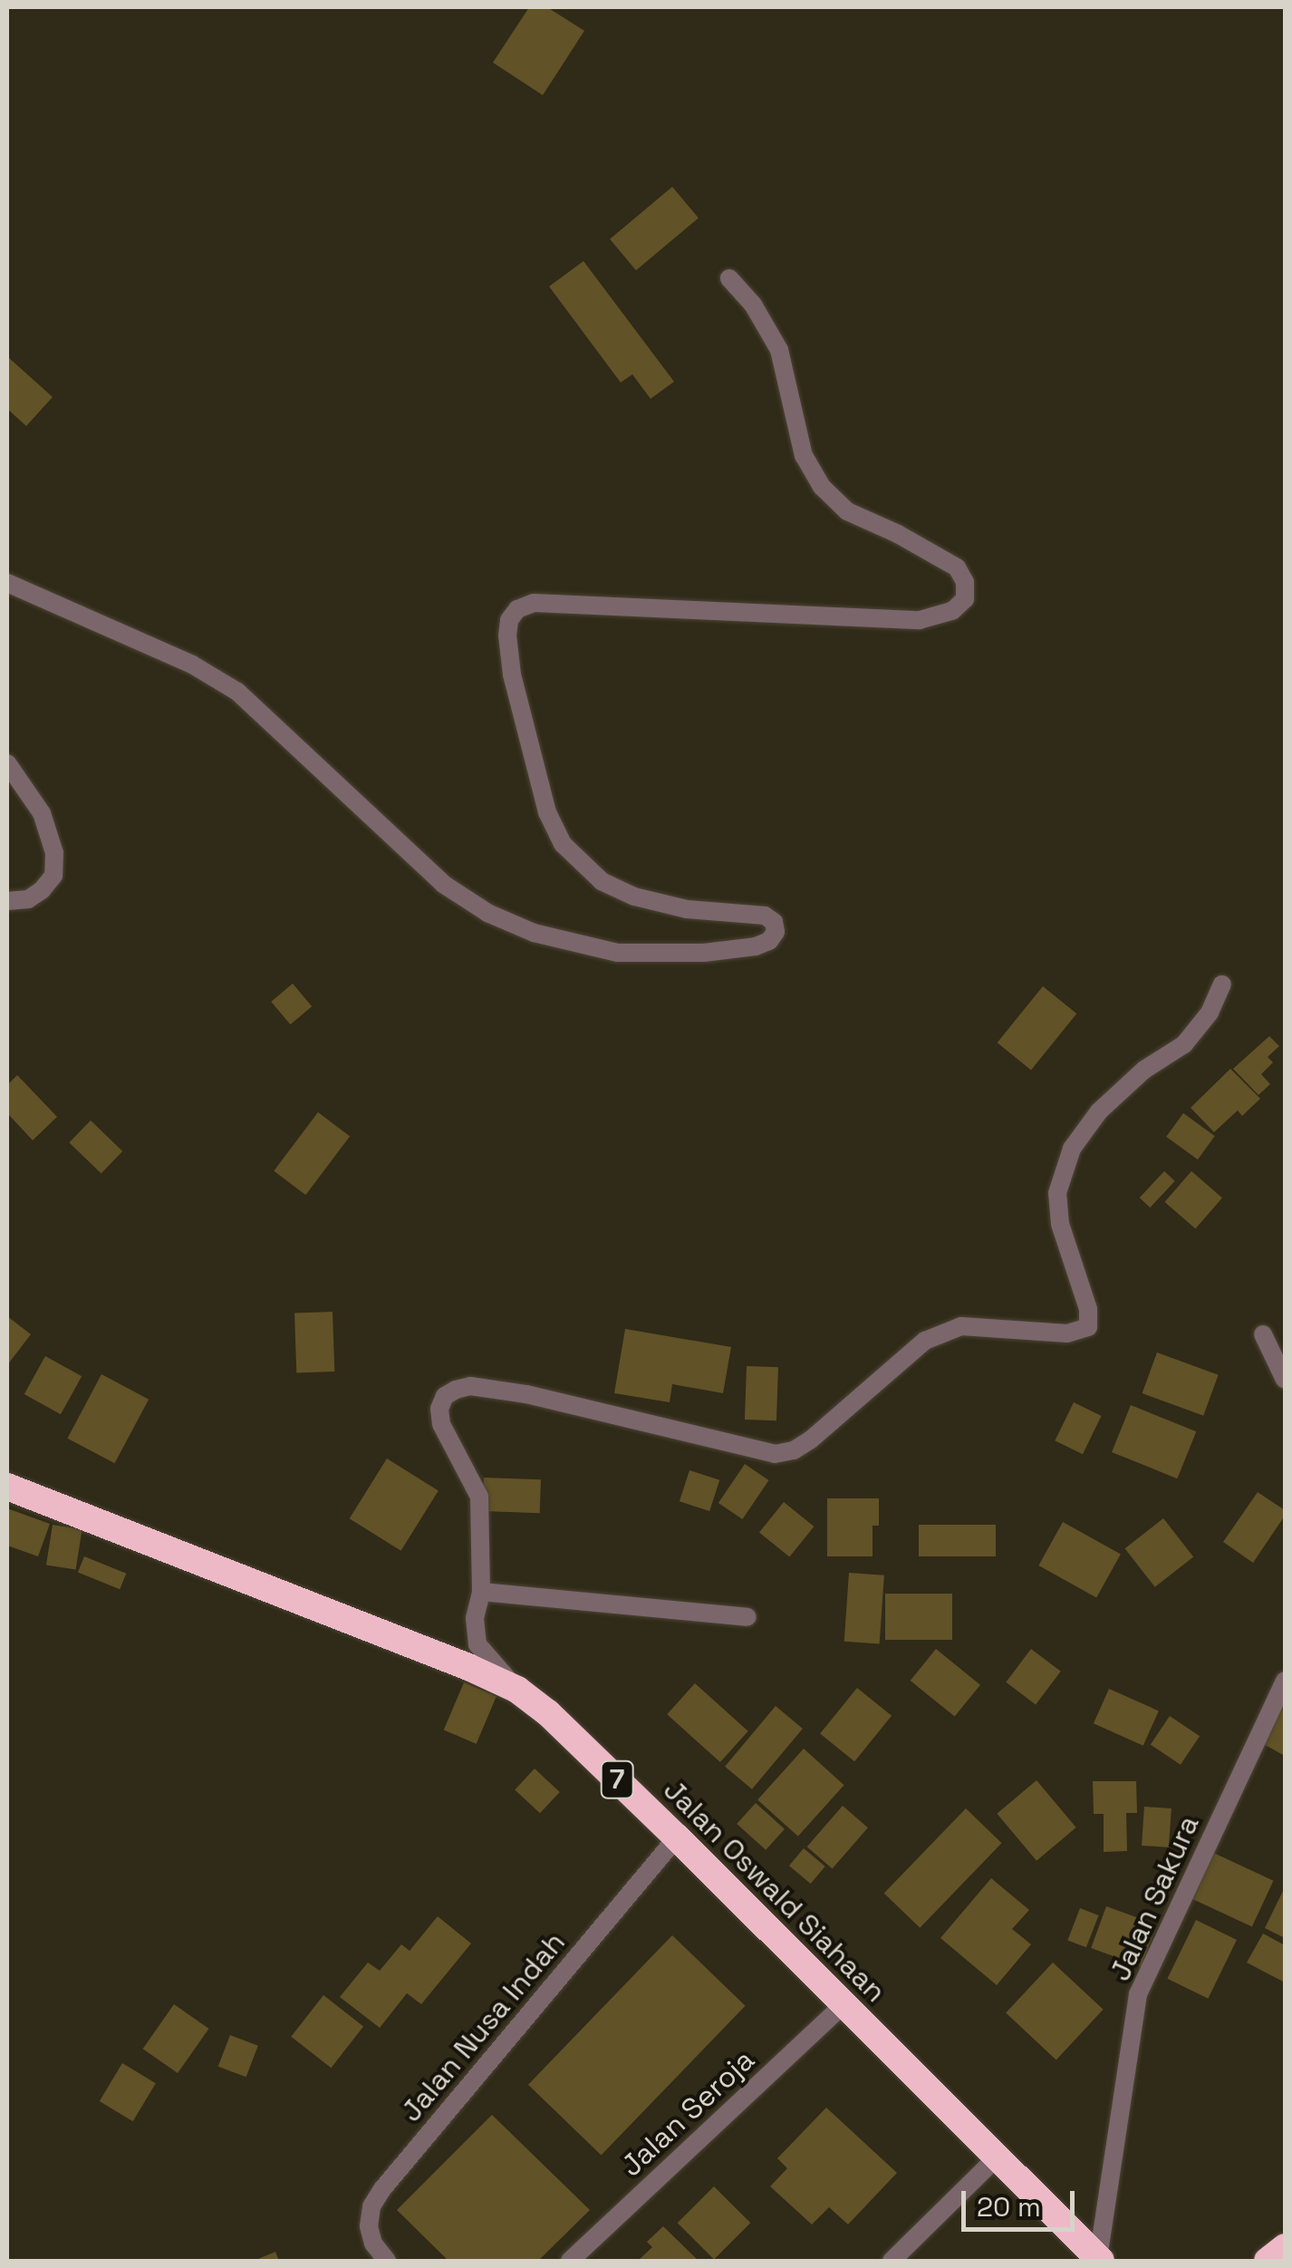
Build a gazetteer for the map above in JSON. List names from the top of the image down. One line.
{"streets":{"highway":["7","Jalan Oswald Siahaan"],"street":["Jalan Sakura","Jalan Nusa Indah","Jalan Seroja"]},"crossings":[["Jalan Oswald Siahaan","Jalan Sakura"],["Jalan Oswald Siahaan","Jalan Nusa Indah"],["Jalan Oswald Siahaan","Jalan Seroja"]],"scale_bar":"20 m"}
